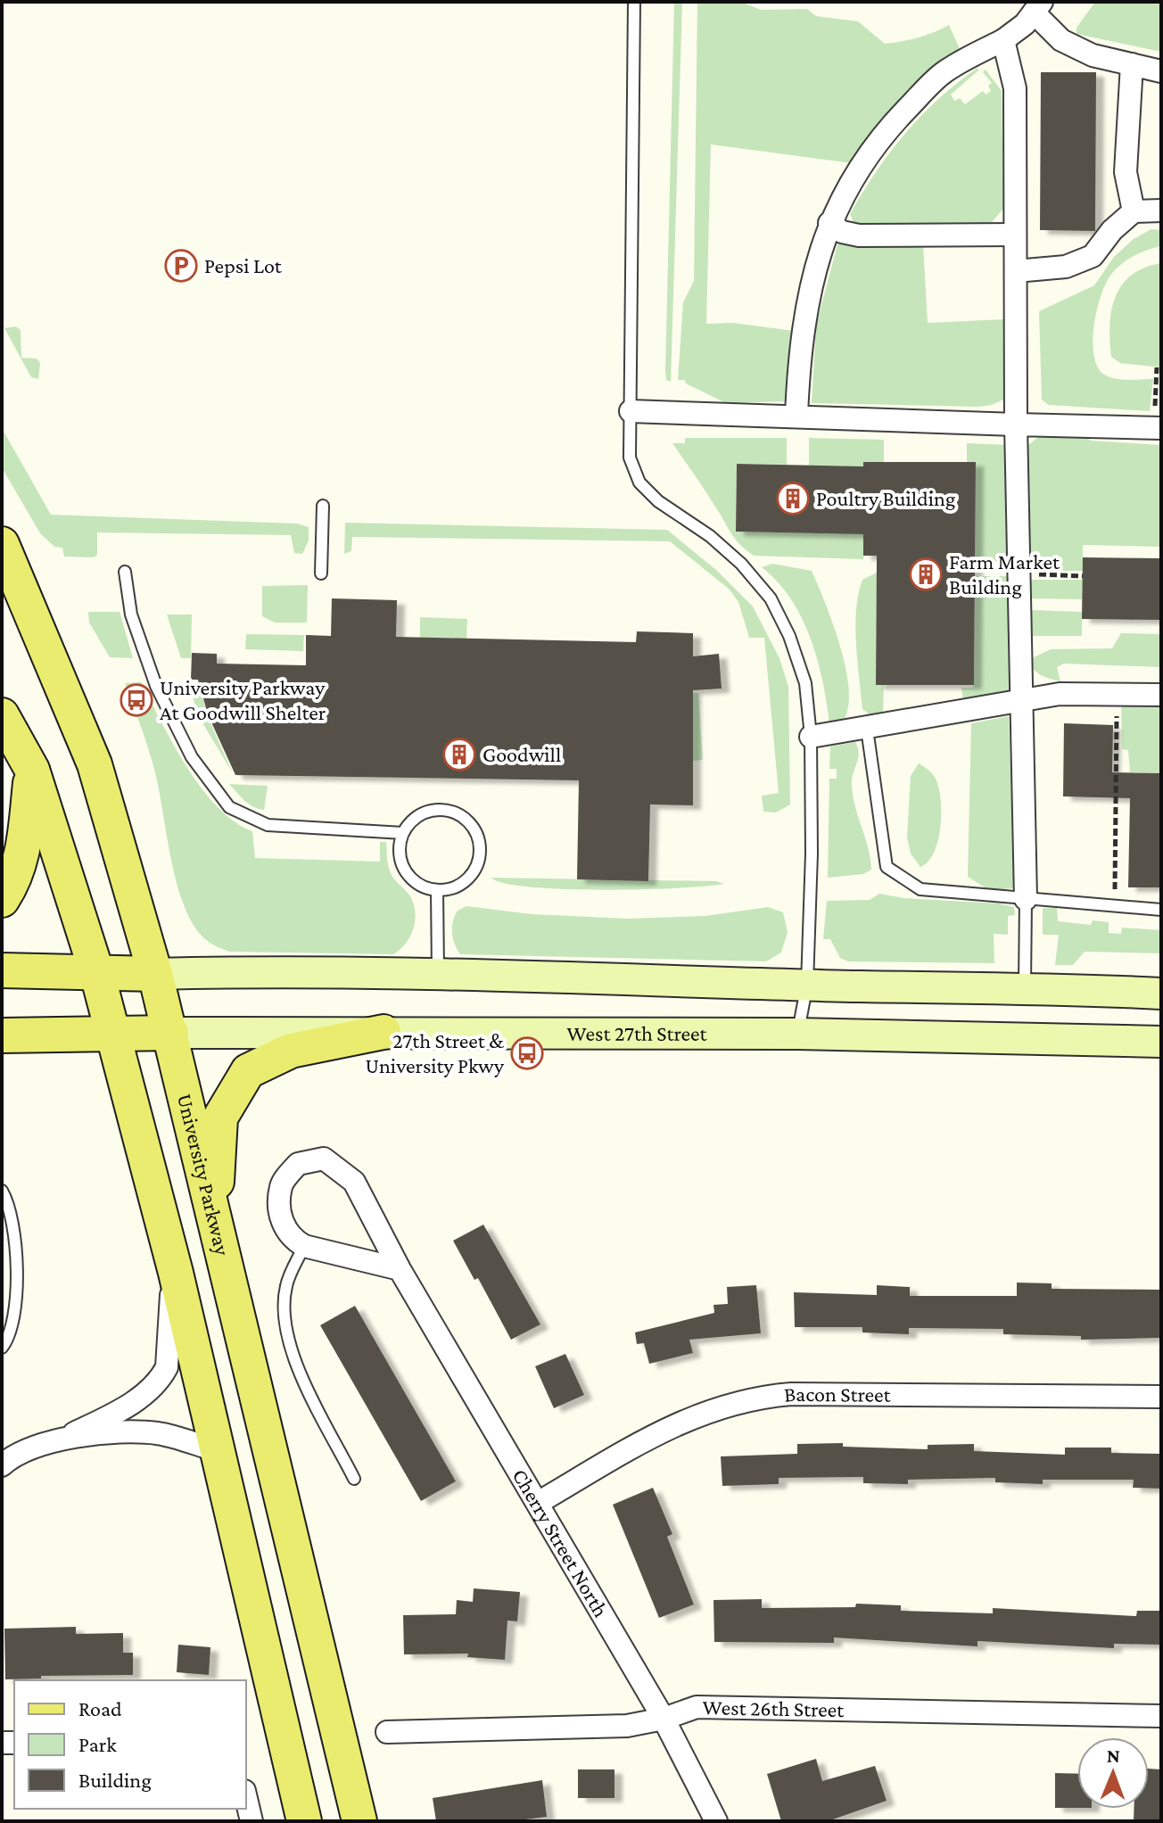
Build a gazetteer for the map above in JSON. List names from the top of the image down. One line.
{"streets":{"main road":["West 27th Street","University Parkway"],"street":["Bacon Street","Cherry Street North","West 26th Street"]},"crossings":[["West 27th Street","University Parkway"],["Bacon Street","Cherry Street North"],["Cherry Street North","West 26th Street"]],"places":{"parking":["Pepsi Lot"],"building":["Poultry Building","Farm Market Building","Goodwill"],"bus stop":["University Parkway At Goodwill Shelter","27th Street & University Pkwy"]},"legend":["Road","Park","Building"],"north":"top"}
